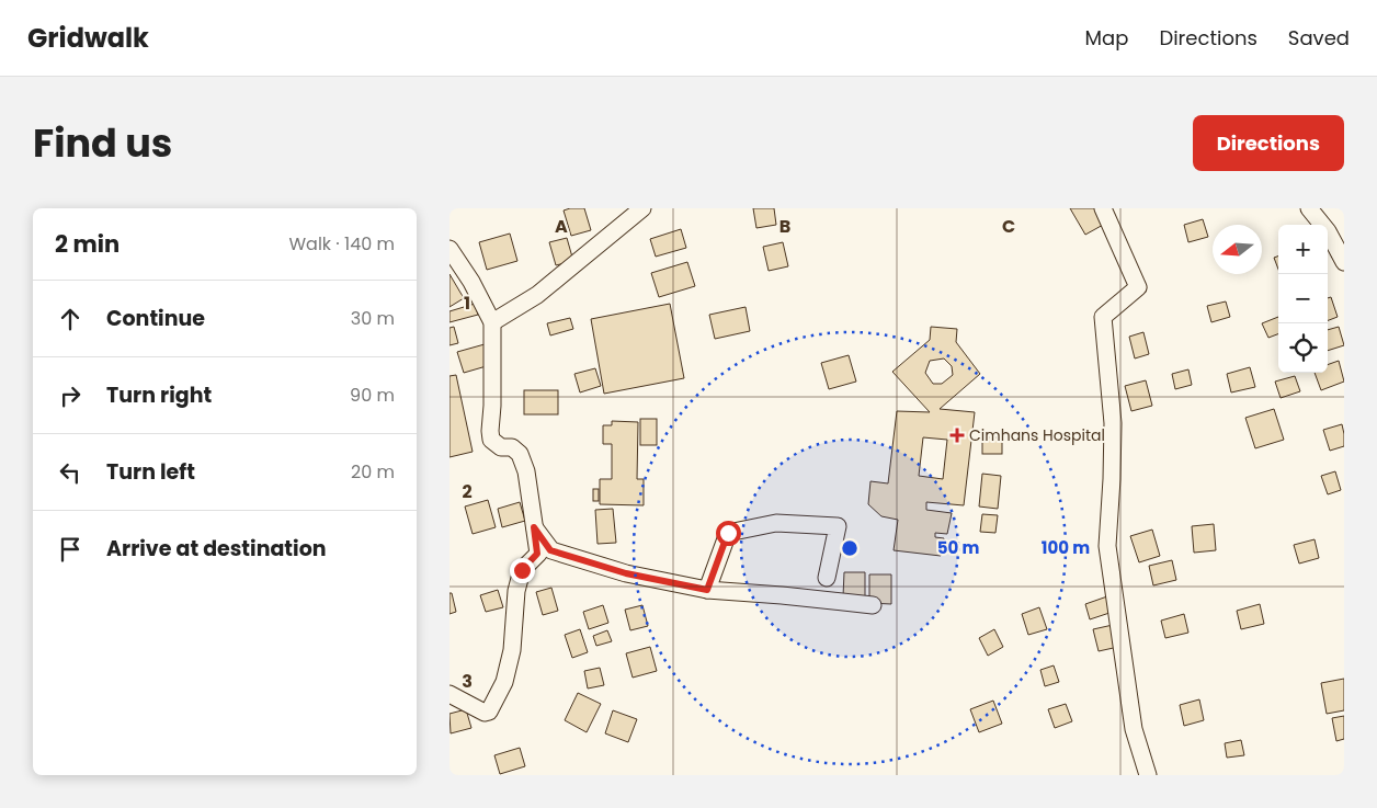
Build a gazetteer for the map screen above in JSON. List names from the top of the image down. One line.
{"places":{"health":["Cimhans Hospital"]},"north":"left","page":{"header":"Gridwalk","nav":["Map","Directions","Saved"],"title":"Find us","buttons":"Directions","heading":["2 min","Walk · 140 m"],"map_buttons":["+","−"],"list":[["Continue","30 m"],["Turn right","90 m"],["Turn left","20 m"],"Arrive at destination"]},"grid":{"columns":["A","B","C"],"rows":["1","2","3"]},"rings":["50 m","100 m"]}
